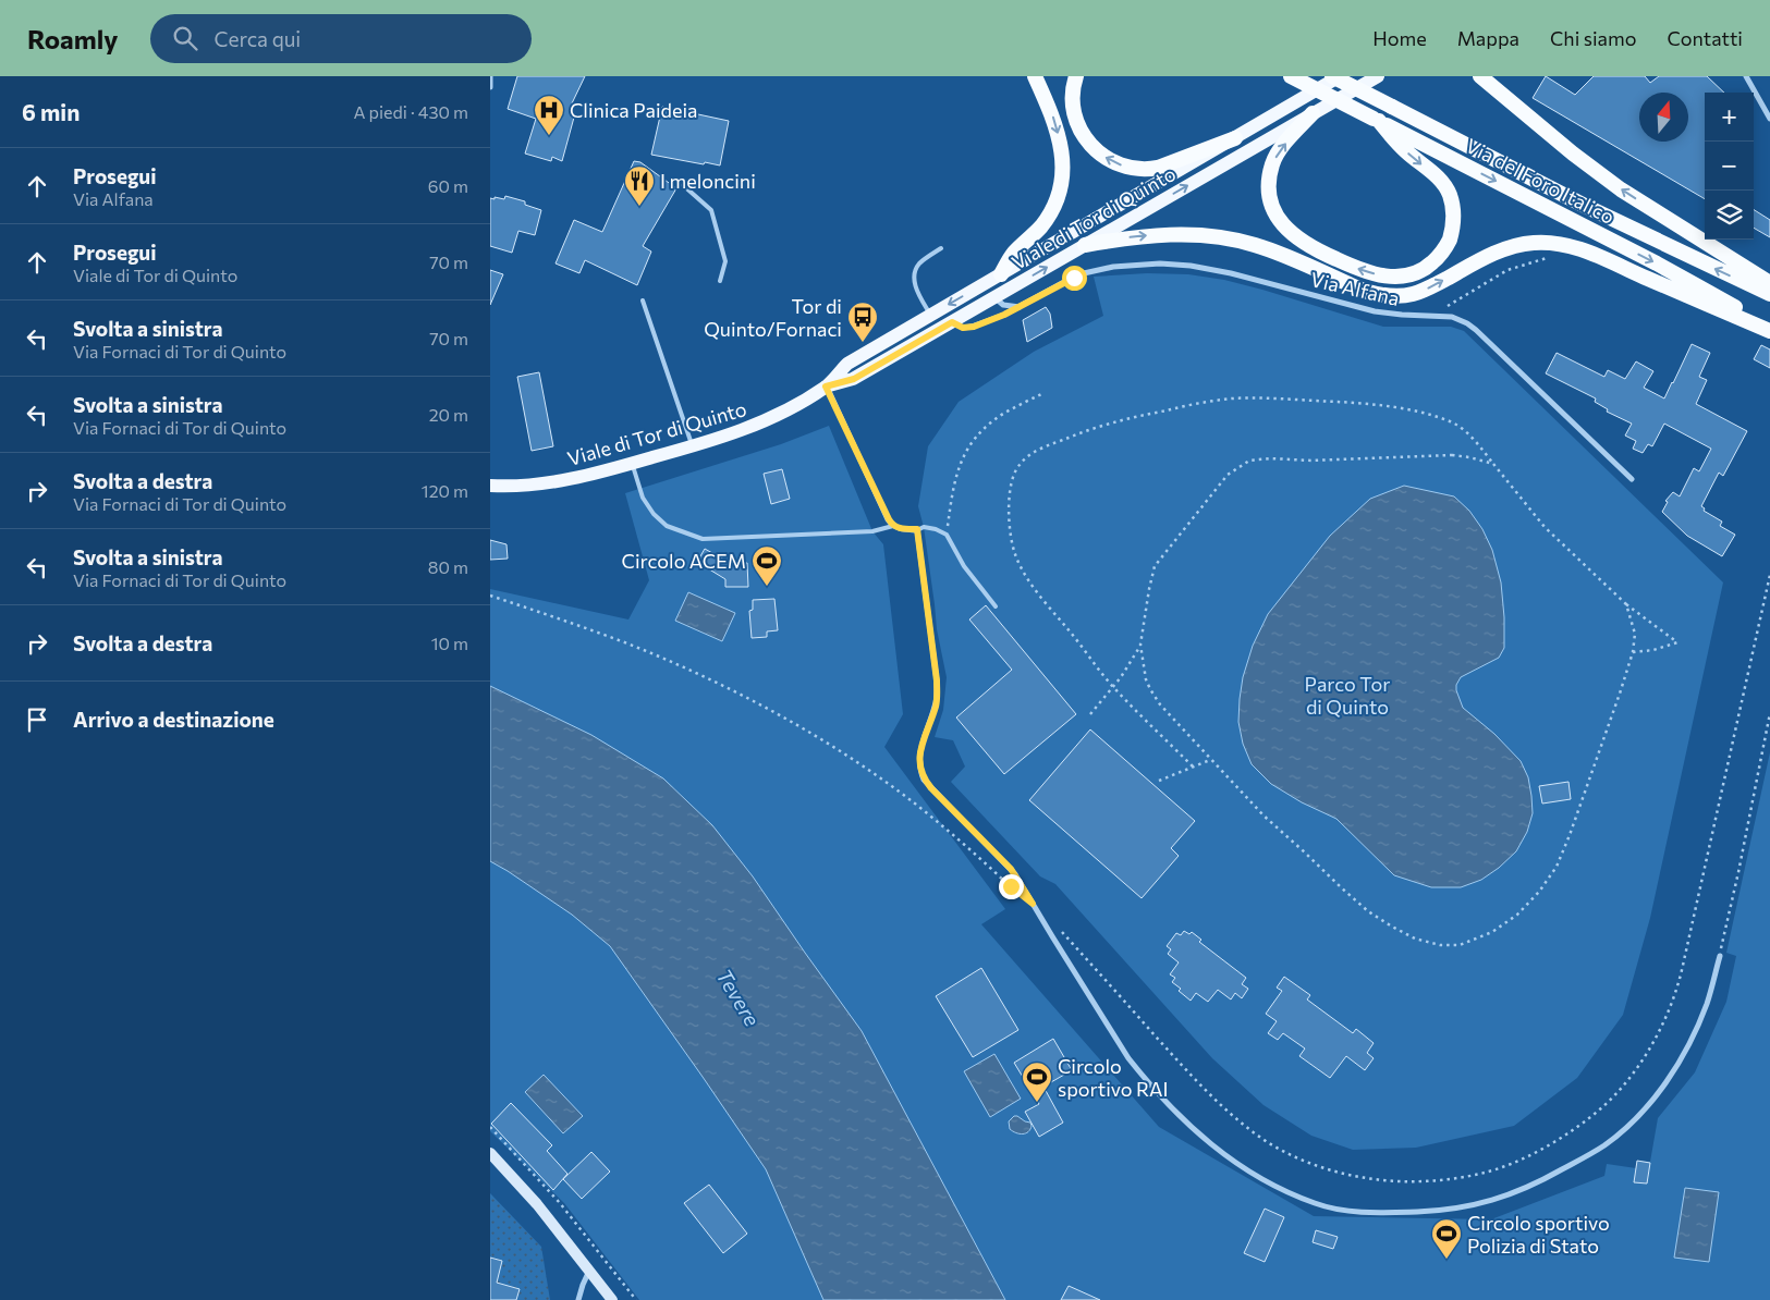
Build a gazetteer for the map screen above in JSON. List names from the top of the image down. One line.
{"streets":{"highway":["Via del Foro Italico"],"main road":["Viale di Tor di Quinto"],"street":["Via Alfana"]},"crossings":[["Viale di Tor di Quinto","Via Alfana"]],"water":["Tevere"],"parks":["Parco Tor di Quinto"],"places":{"hospital":["Clinica Paideia"],"restaurant":["I meloncini"],"bus stop":["Tor di Quinto/Fornaci"],"sports":["Circolo ACEM","Circolo sportivo RAI","Circolo sportivo Polizia di Stato"]},"north":"top","page":{"header":"Roamly","search":"Cerca qui","nav":["Home","Mappa","Chi siamo","Contatti"],"heading":["6 min","A piedi · 430 m"],"map_buttons":["+","−"],"list":[["Prosegui","Via Alfana","60 m"],["Prosegui","Viale di Tor di Quinto","70 m"],["Svolta a sinistra","Via Fornaci di Tor di Quinto","70 m"],["Svolta a sinistra","Via Fornaci di Tor di Quinto","20 m"],["Svolta a destra","Via Fornaci di Tor di Quinto","120 m"],["Svolta a sinistra","Via Fornaci di Tor di Quinto","80 m"],["Svolta a destra","10 m"],"Arrivo a destinazione"]}}
